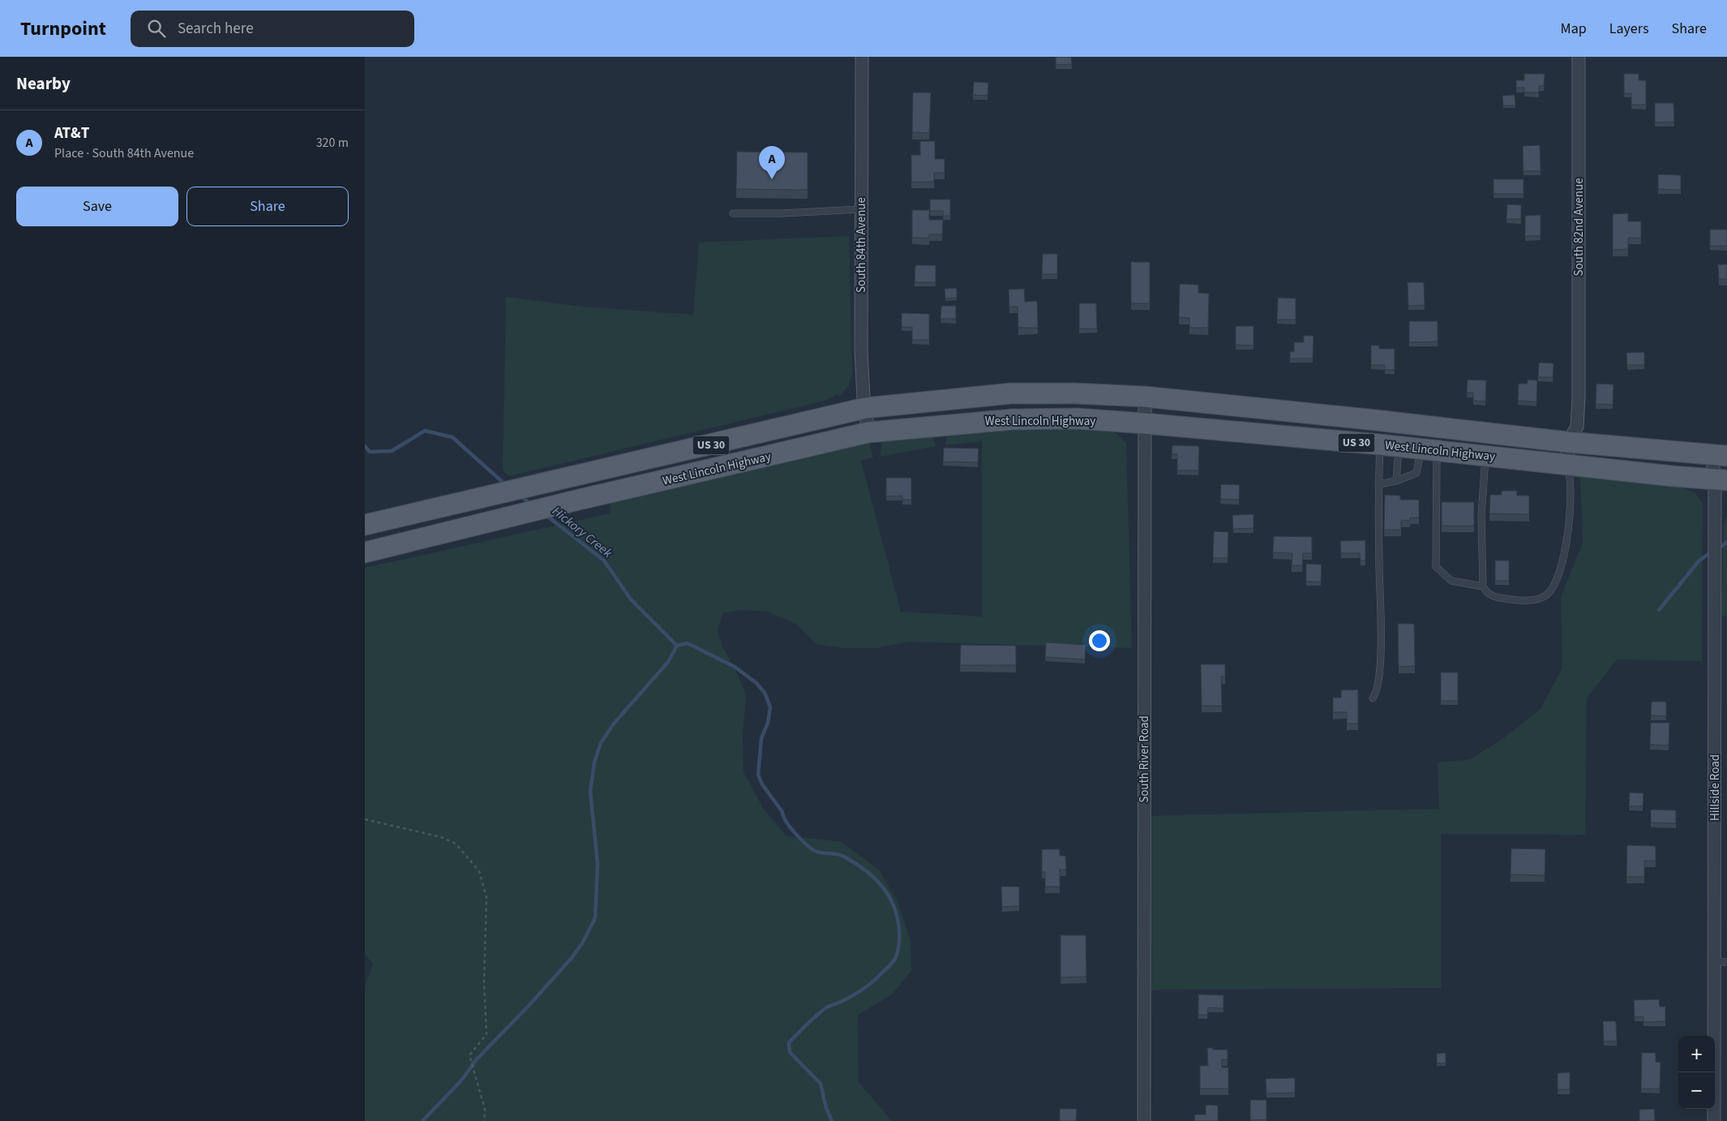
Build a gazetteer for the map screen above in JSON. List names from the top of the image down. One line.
{"streets":{"main road":["West Lincoln Highway","US 30"],"street":["South 82nd Avenue","South 84th Avenue","South River Road","Hillside Road"]},"crossings":[["South 82nd Avenue","West Lincoln Highway"],["South 84th Avenue","West Lincoln Highway"],["West Lincoln Highway","South River Road"],["West Lincoln Highway","Hillside Road"]],"water":["Hickory Creek"],"page":{"header":"Turnpoint","search":"Search here","nav":["Map","Layers","Share"],"heading":"Nearby","list":[{"mark":"A","name":"AT&T","note":"Place · South 84th Avenue","value":"320 m"}],"pins":"A","buttons":["Save","Share"],"map_buttons":["+","−"]}}
